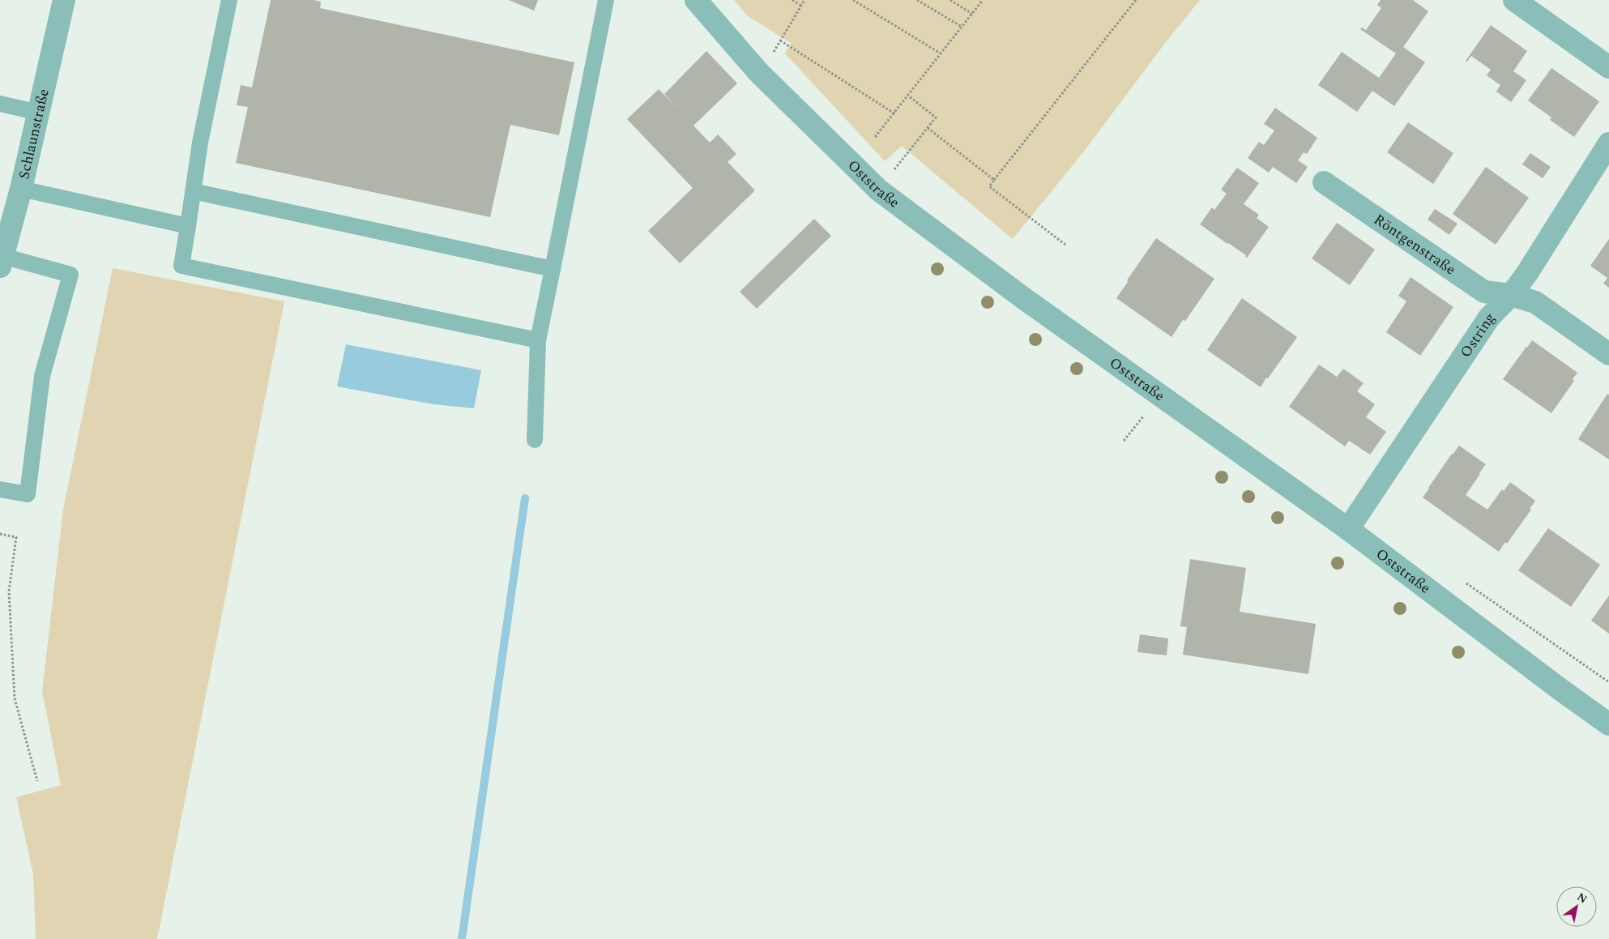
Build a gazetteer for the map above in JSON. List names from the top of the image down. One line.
{"streets":{"street":["Schlaunstraße","Oststraße","Röntgenstraße","Ostring"]},"crossings":[["Oststraße","Ostring"],["Röntgenstraße","Ostring"]],"north":"top right"}
